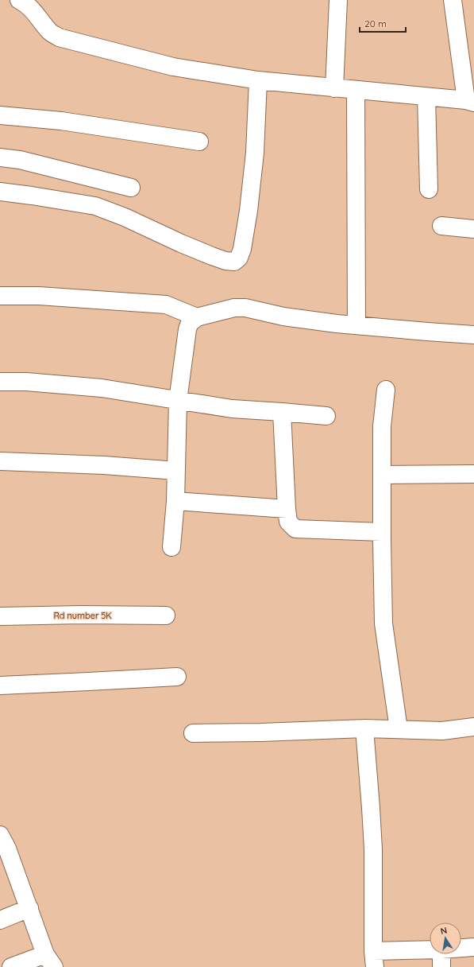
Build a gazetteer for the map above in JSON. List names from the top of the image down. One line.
{"streets":{"street":["Rd number 5K"]},"scale_bar":"20 m","north":"top"}
